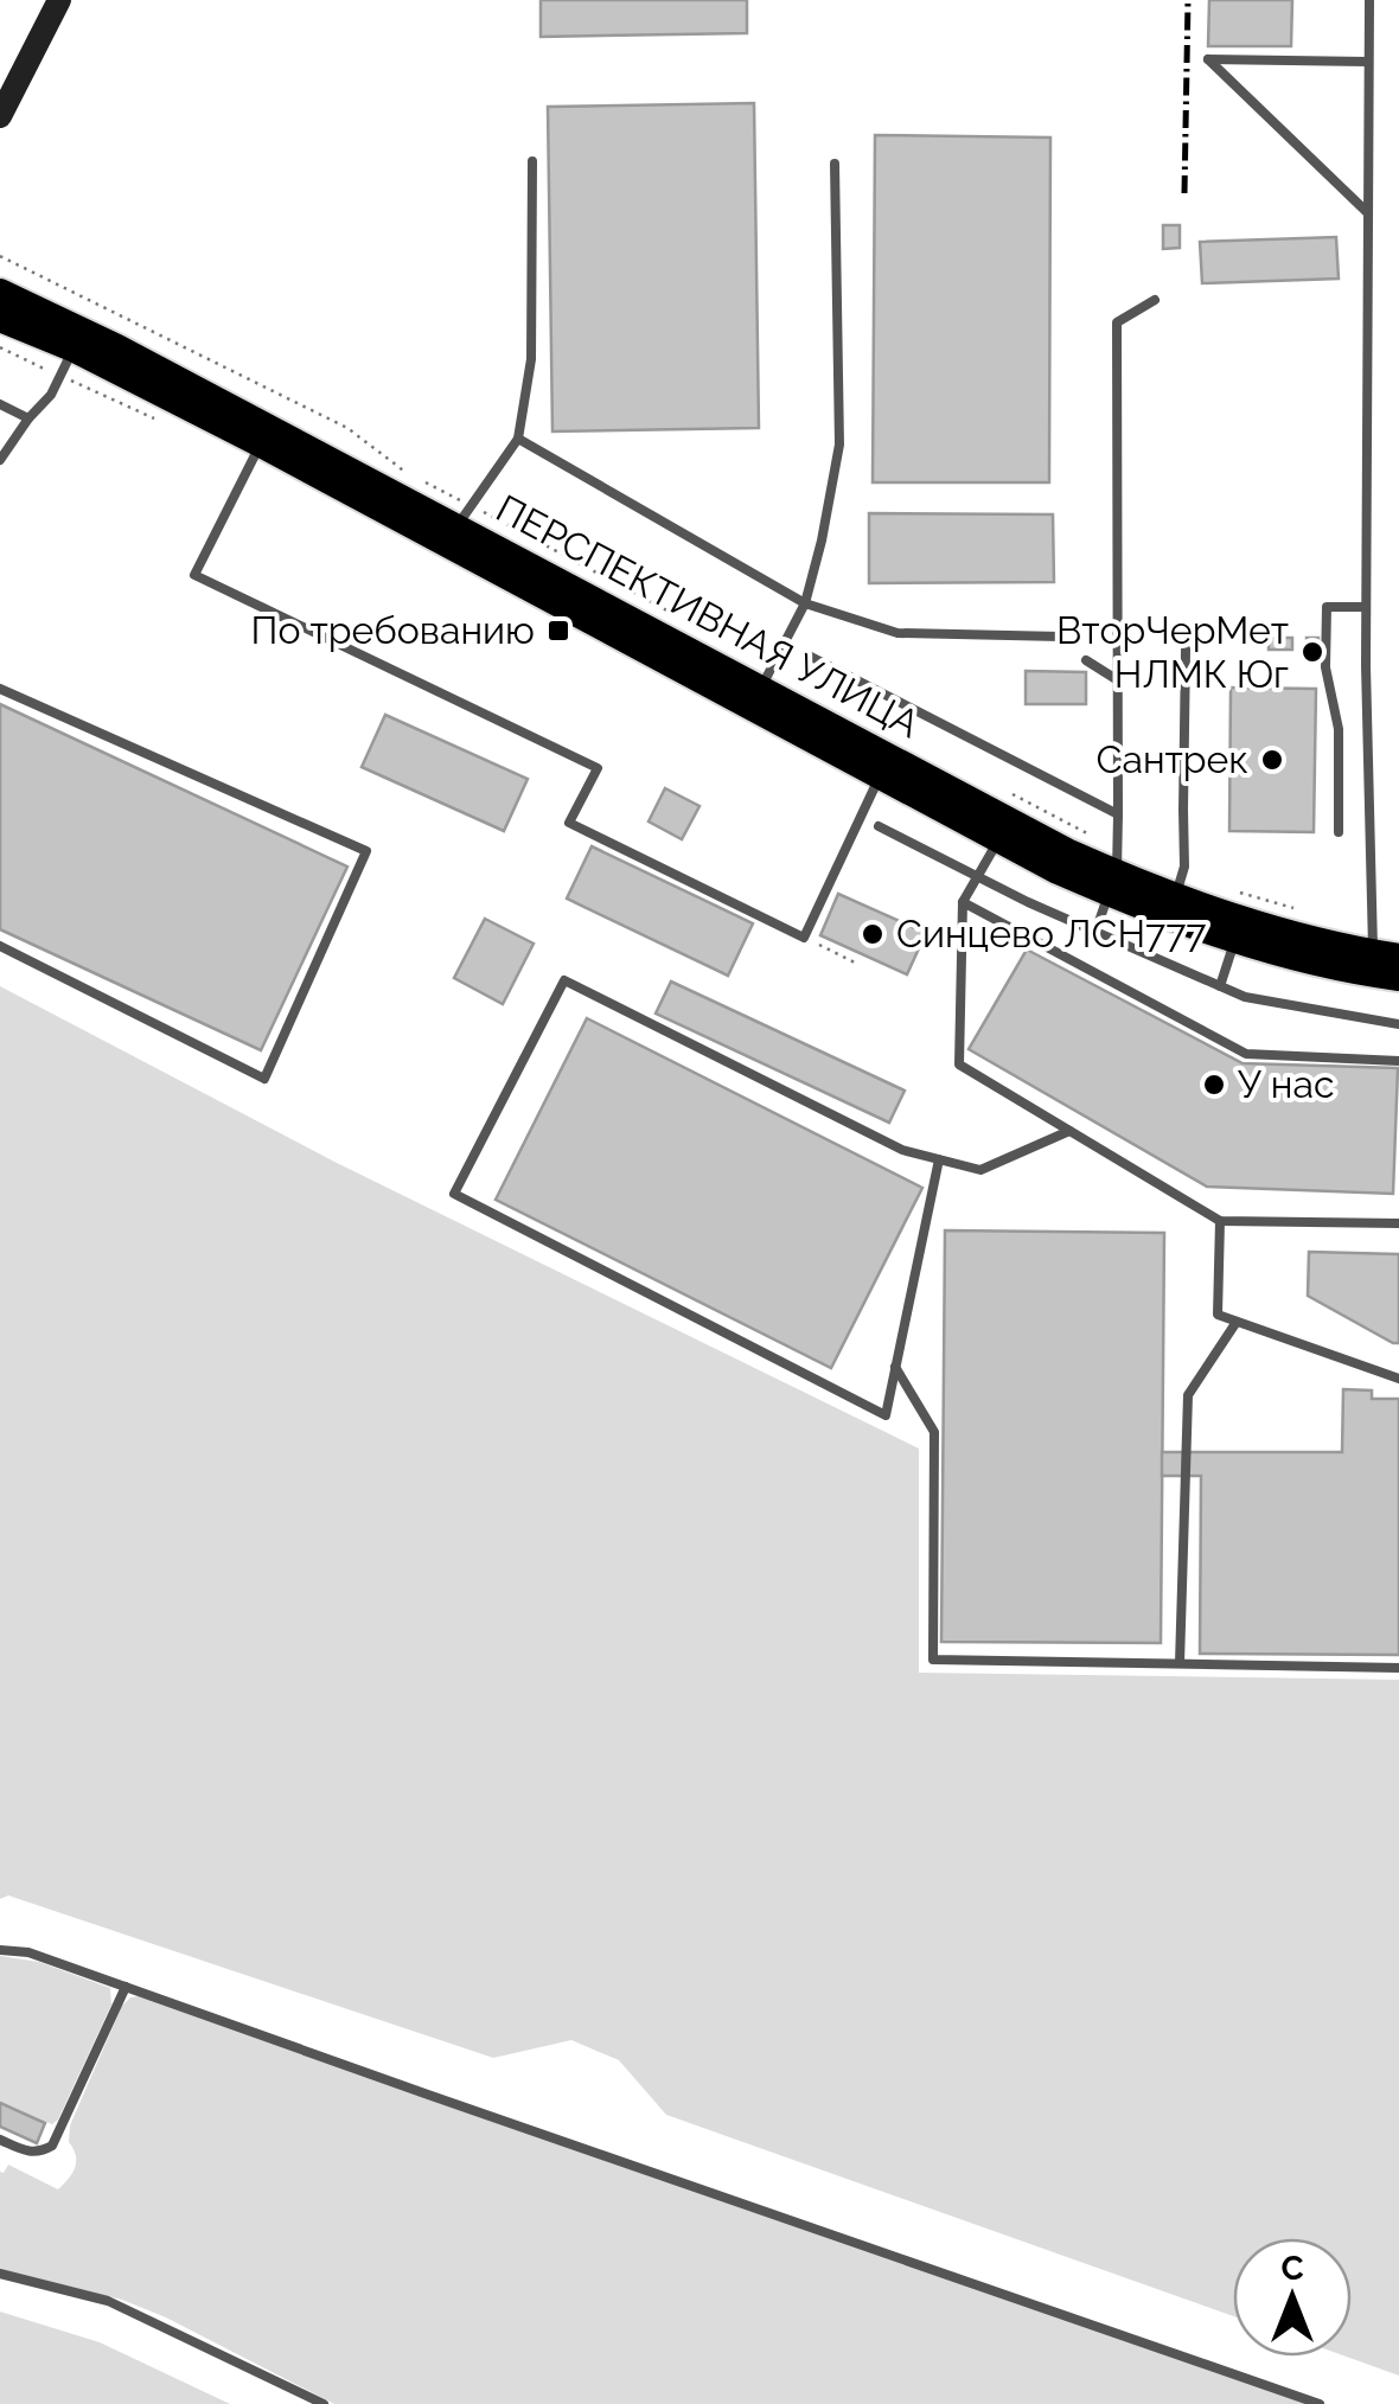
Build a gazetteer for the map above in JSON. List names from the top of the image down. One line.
{"streets":{"main road":["ПЕРСПЕКТИВНАЯ УЛИЦА"]},"places":{"transit":["По требованию"],"other":["ВторЧерМет НЛМК Юг","Сантрек","Синцево ЛСН777","У нас"]},"north":"top"}
